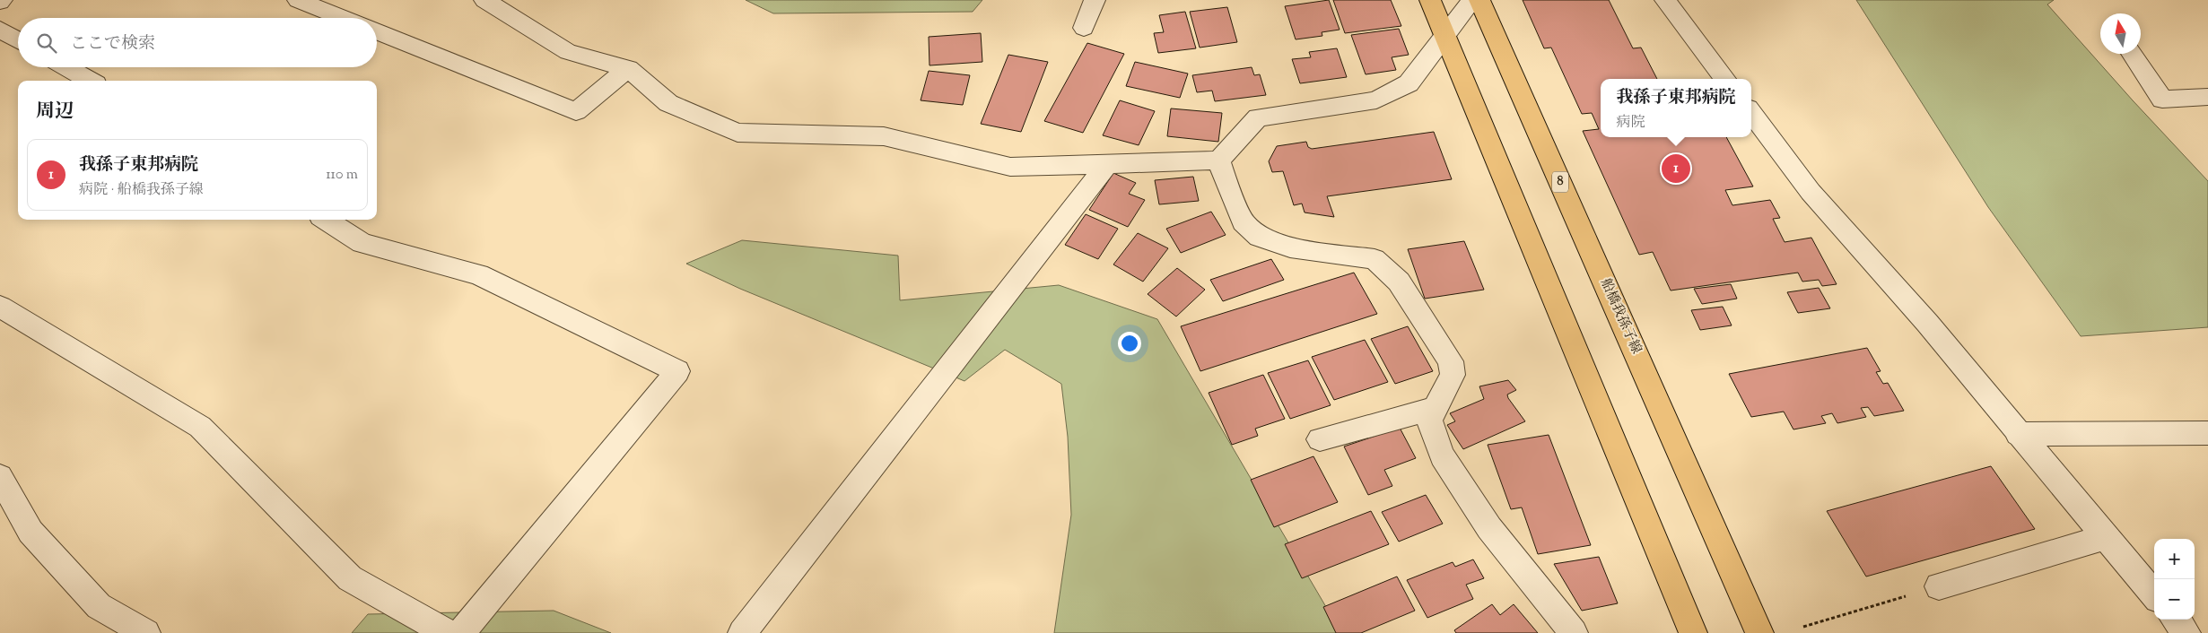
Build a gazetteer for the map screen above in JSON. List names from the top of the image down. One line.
{"streets":{"main road":["8","船橋我孫子線"]},"north":"top","page":{"search":"ここで検索","popup":["我孫子東邦病院","病院"],"heading":"周辺","list":[{"mark":"1","name":"我孫子東邦病院","note":"病院 · 船橋我孫子線","value":"110 m"}],"pins":"1","map_buttons":["+","−"]}}
